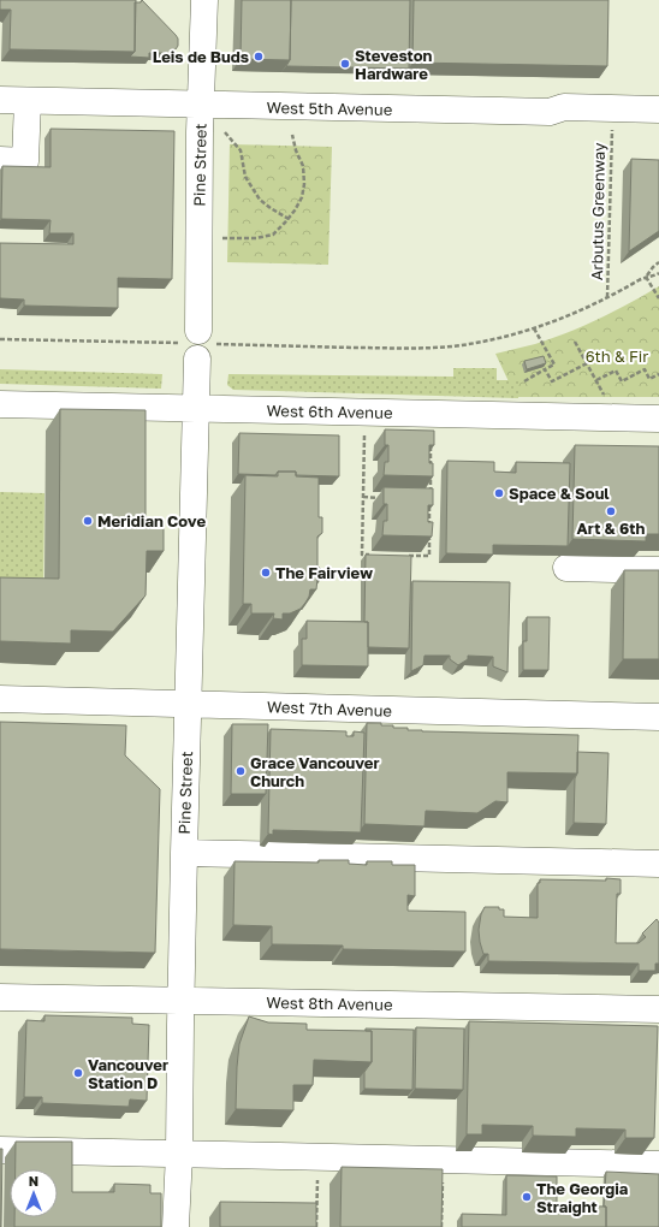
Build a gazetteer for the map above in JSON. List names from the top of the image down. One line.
{"streets":{"street":["West 5th Avenue","Pine Street","West 6th Avenue","West 7th Avenue","West 8th Avenue"],"path":["Arbutus Greenway"]},"crossings":[["West 5th Avenue","Pine Street"],["Pine Street","West 6th Avenue"],["Pine Street","West 7th Avenue"],["Pine Street","West 8th Avenue"]],"parks":["6th & Fir"],"places":["Leis de Buds","Steveston Hardware","Space & Soul","Art & 6th","Meridian Cove","The Fairview","Grace Vancouver Church","Vancouver Station D","The Georgia Straight"],"north":"top"}
